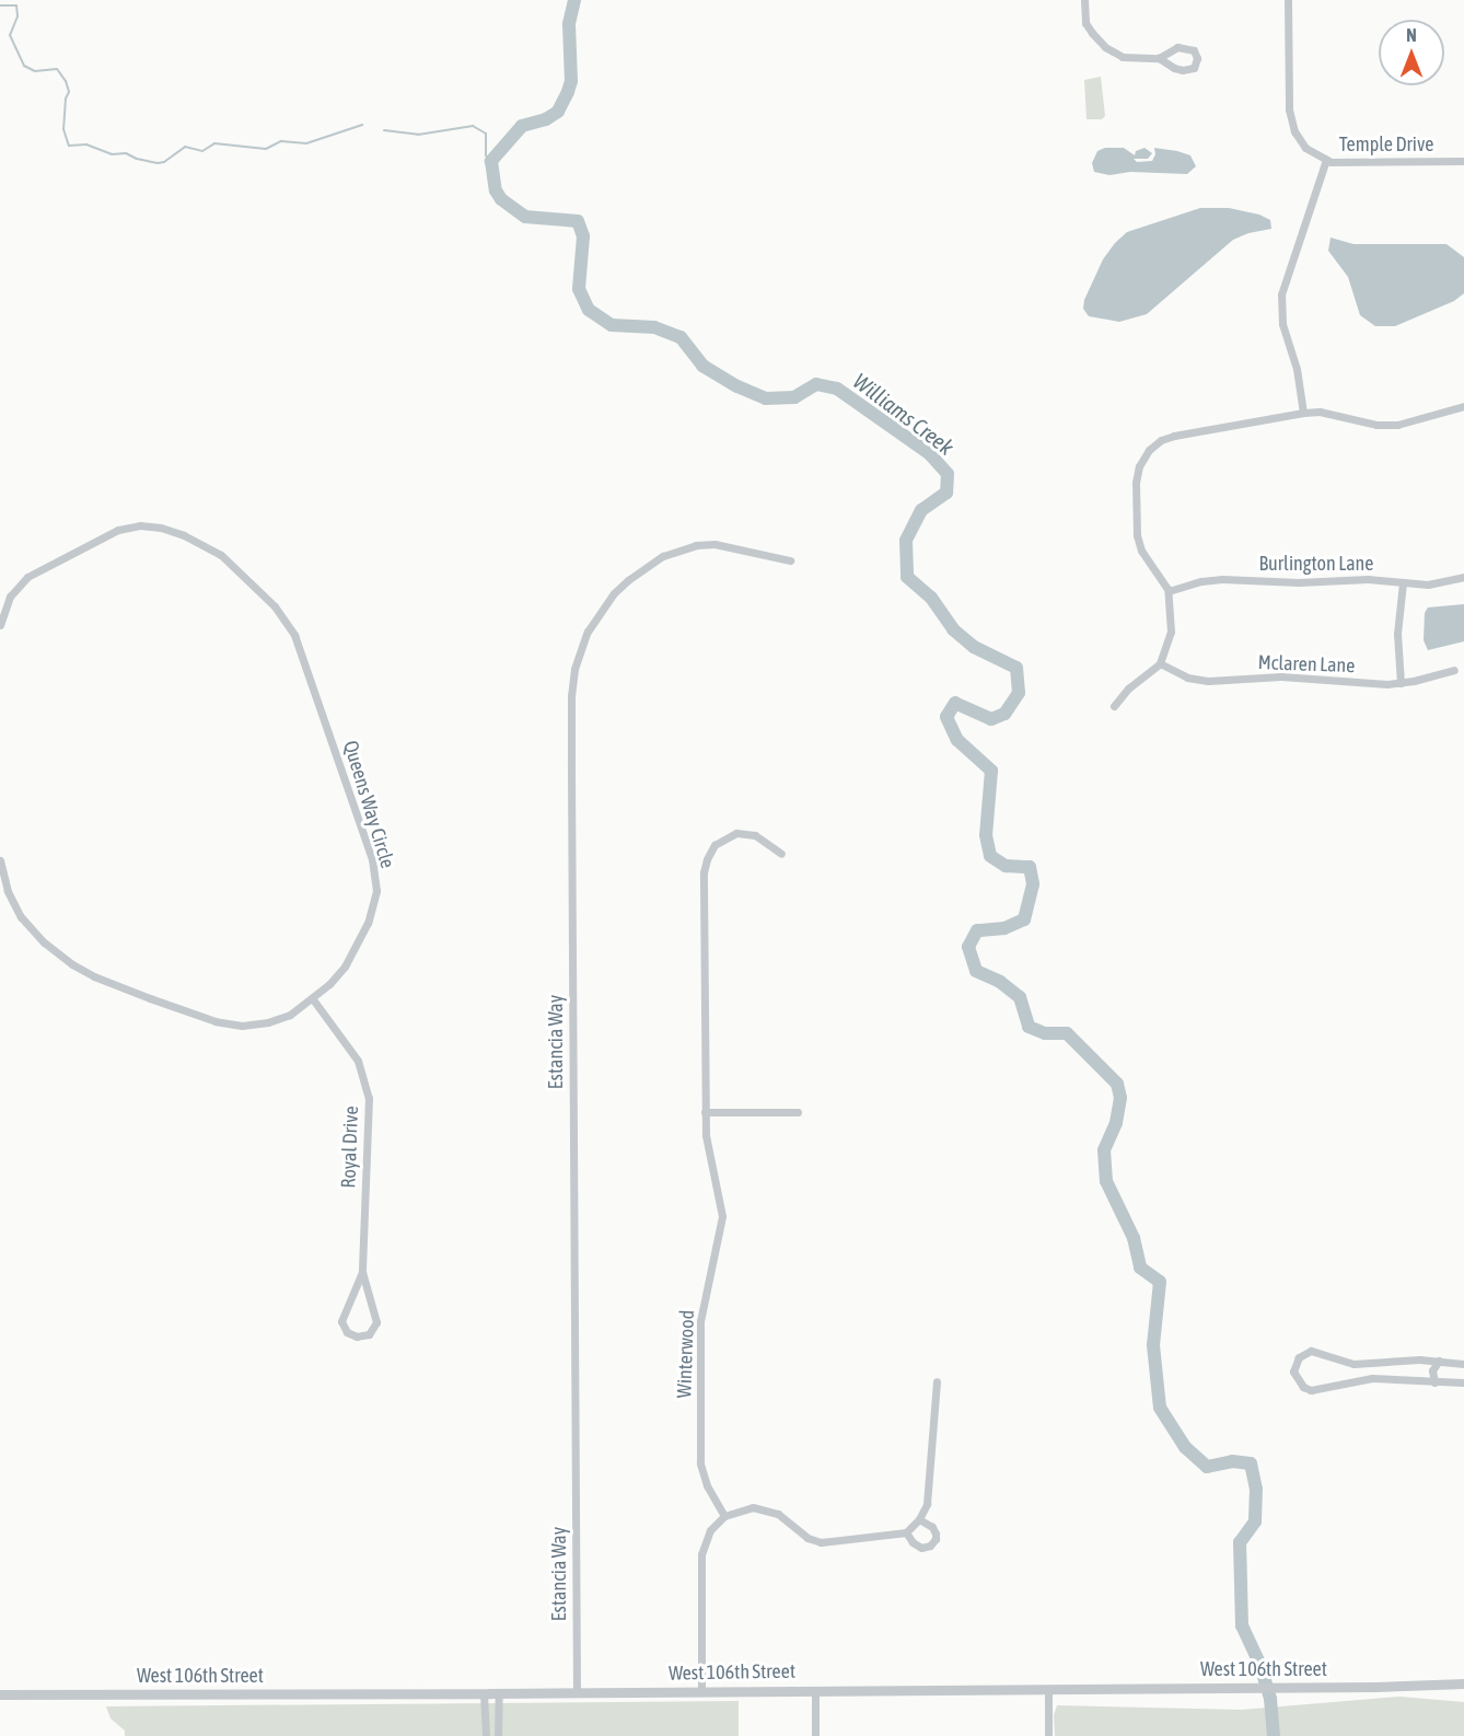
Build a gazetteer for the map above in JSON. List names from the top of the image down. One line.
{"streets":{"street":["Temple Drive","Burlington Lane","Mclaren Lane","Queens Way Circle","Estancia Way","Royal Drive","Winterwood","West 106th Street"]},"crossings":[["Queens Way Circle","Royal Drive"],["Estancia Way","West 106th Street"]],"water":["Williams Creek"],"north":"top"}
